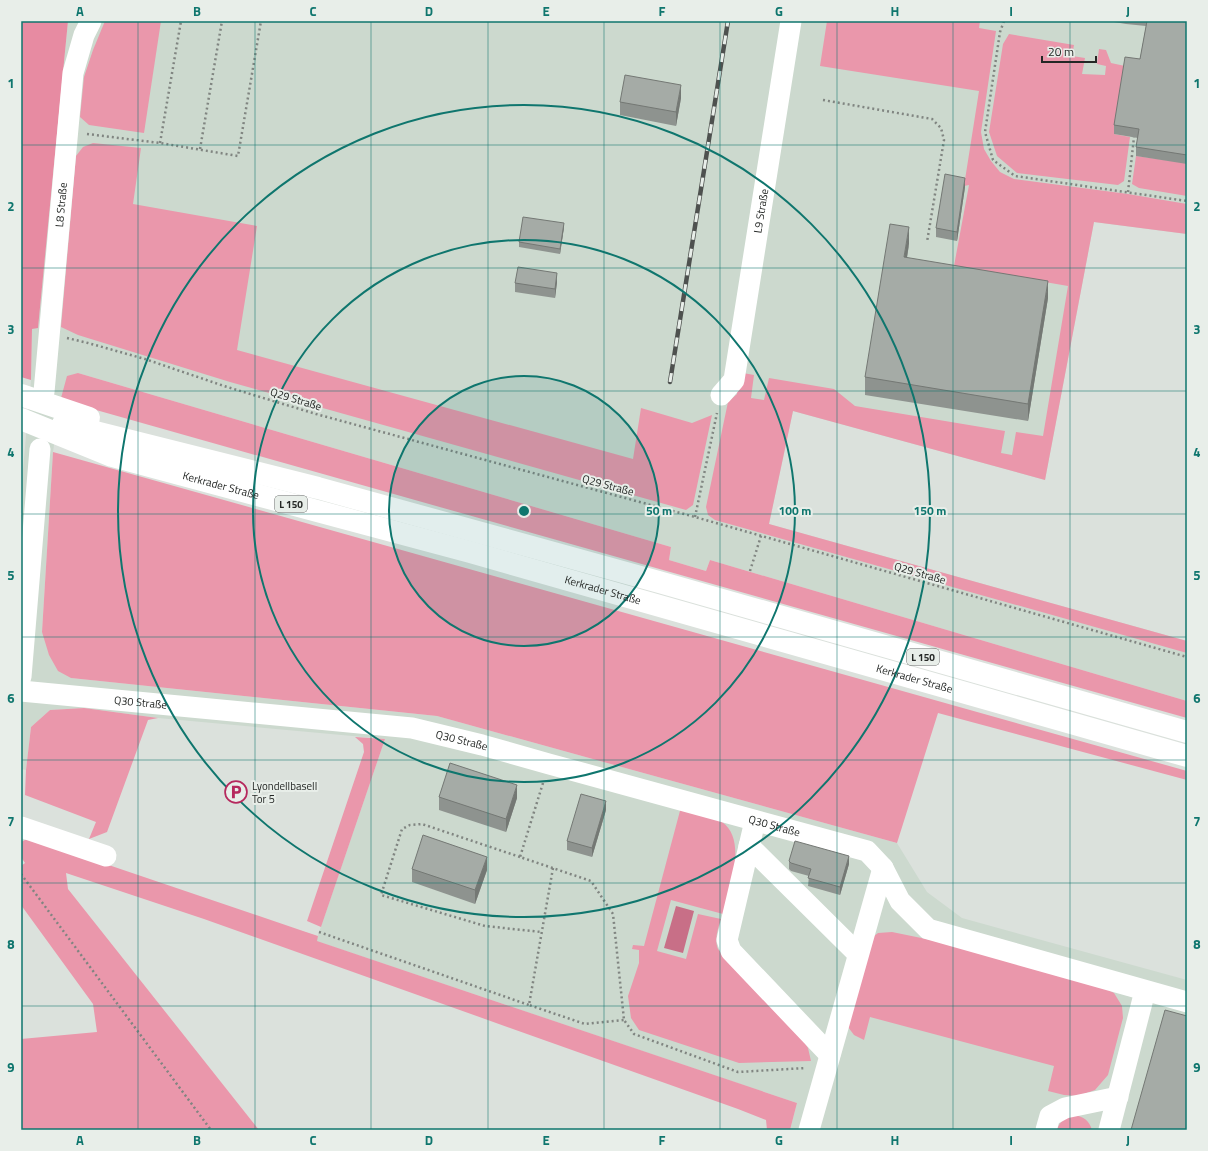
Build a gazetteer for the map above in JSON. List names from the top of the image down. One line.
{"streets":{"highway":["Kerkrader Straße","L 150"],"street":["L8 Straße","L9 Straße","Q30 Straße"],"path":["Q29 Straße"]},"crossings":[["L8 Straße","Q29 Straße"]],"places":{"parking":["Lyondellbasell Tor 5"]},"scale_bar":"20 m","grid":{"columns":["A","B","C","D","E","F","G","H","I","J"],"rows":["1","2","3","4","5","6","7","8","9"]},"rings":["50 m","100 m","150 m"]}
